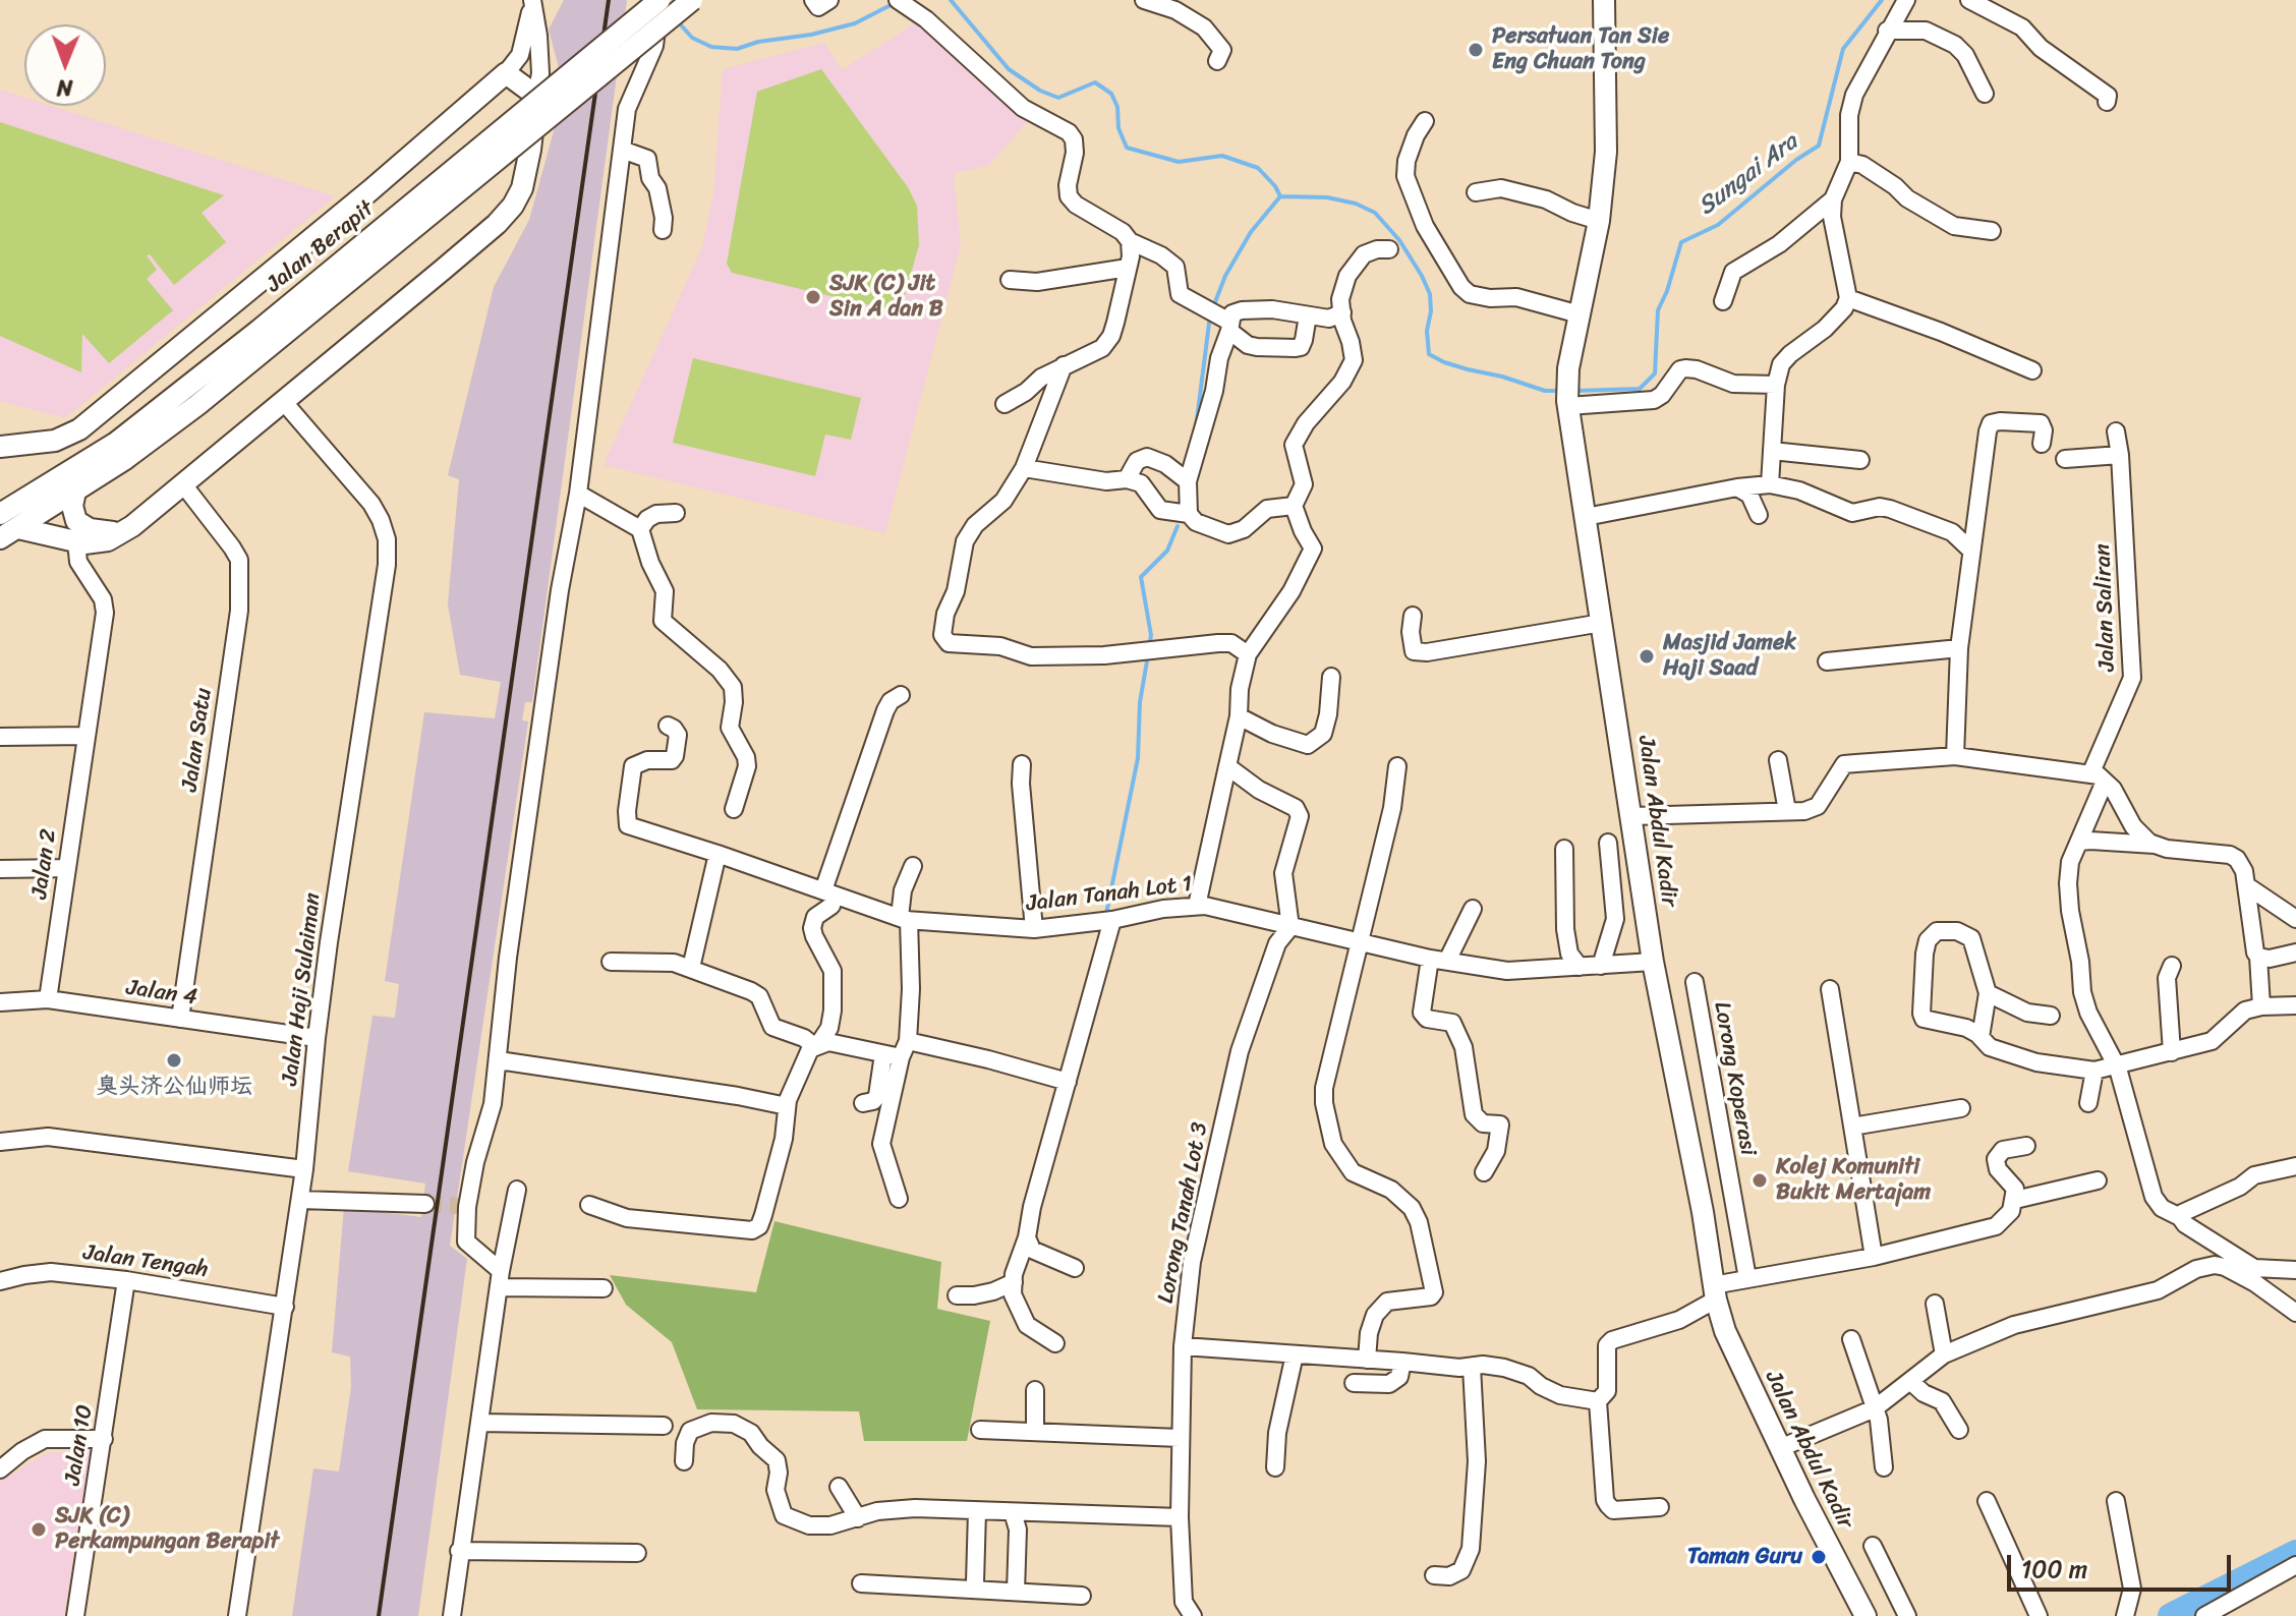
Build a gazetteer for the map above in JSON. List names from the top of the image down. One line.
{"streets":{"main road":["Jalan Berapit","Jalan Abdul Kadir"],"street":["Jalan Saliran","Jalan Satu","Jalan 2","Jalan Tanah Lot 1","Jalan Haji Sulaiman","Jalan 4","Lorong Koperasi","Lorong Tanah Lot 3","Jalan Tengah","Jalan 10"]},"crossings":[["Jalan Satu","Jalan 4"],["Jalan Abdul Kadir","Jalan Tanah Lot 1"],["Jalan 2","Jalan 4"],["Jalan Tanah Lot 1","Lorong Tanah Lot 3"],["Jalan Haji Sulaiman","Jalan 4"],["Jalan Haji Sulaiman","Jalan Tengah"],["Jalan Tengah","Jalan 10"]],"water":["Sungai Ara"],"places":["Persatuan Tan Sie Eng Chuan Tong","SJK (C) Jit Sin A dan B","Masjid Jamek Haji Saad","臭头济公仙师坛","Kolej Komuniti Bukit Mertajam","SJK (C) Perkampungan Berapit","Taman Guru"],"scale_bar":"100 m","north":"bottom"}
